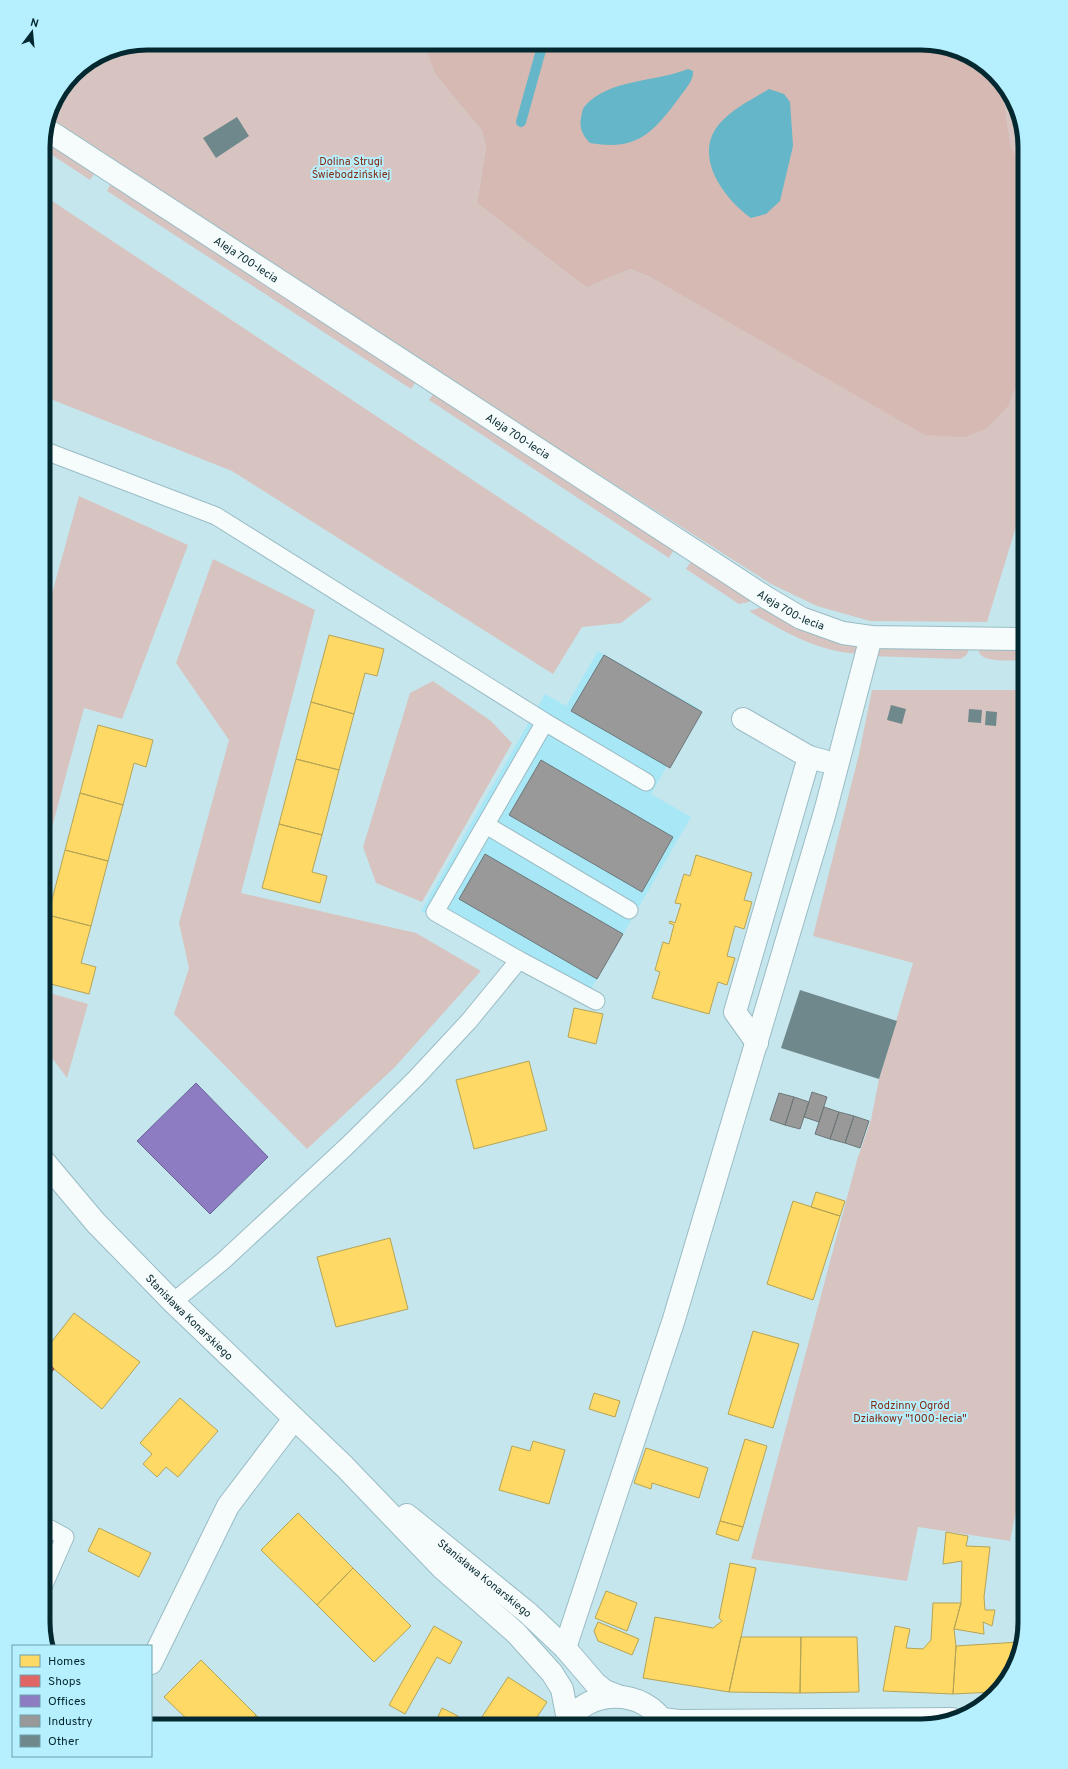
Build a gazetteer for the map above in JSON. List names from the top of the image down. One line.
{"streets":{"street":["Aleja 700-lecia","Stanisława Konarskiego"]},"parks":["Dolina Strugi Świebodzińskiej","Rodzinny Ogród Działkowy \"1000-lecia\""],"legend":["Homes","Shops","Offices","Industry","Other"],"north":"top"}
